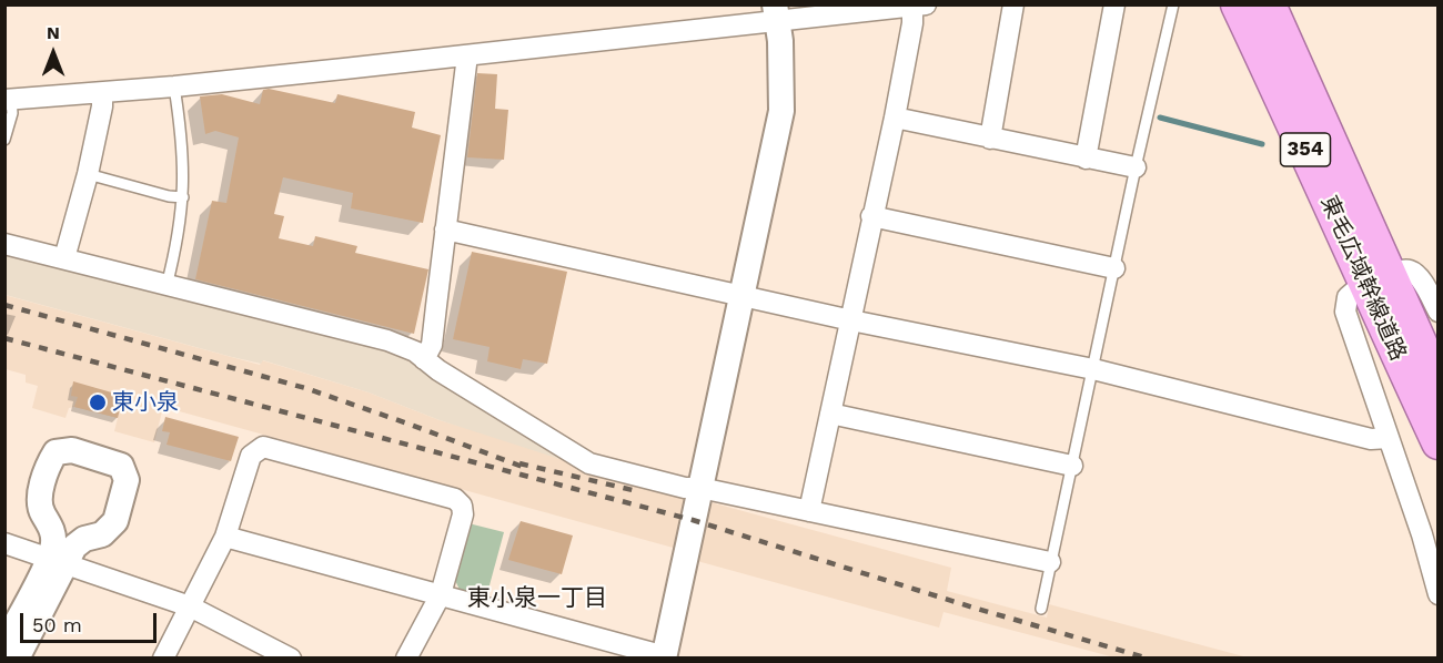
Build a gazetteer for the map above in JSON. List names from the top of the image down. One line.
{"streets":{"highway":["354","東毛広域幹線道路"]},"districts":["東小泉一丁目"],"places":["東小泉"],"scale_bar":"50 m","north":"top"}
